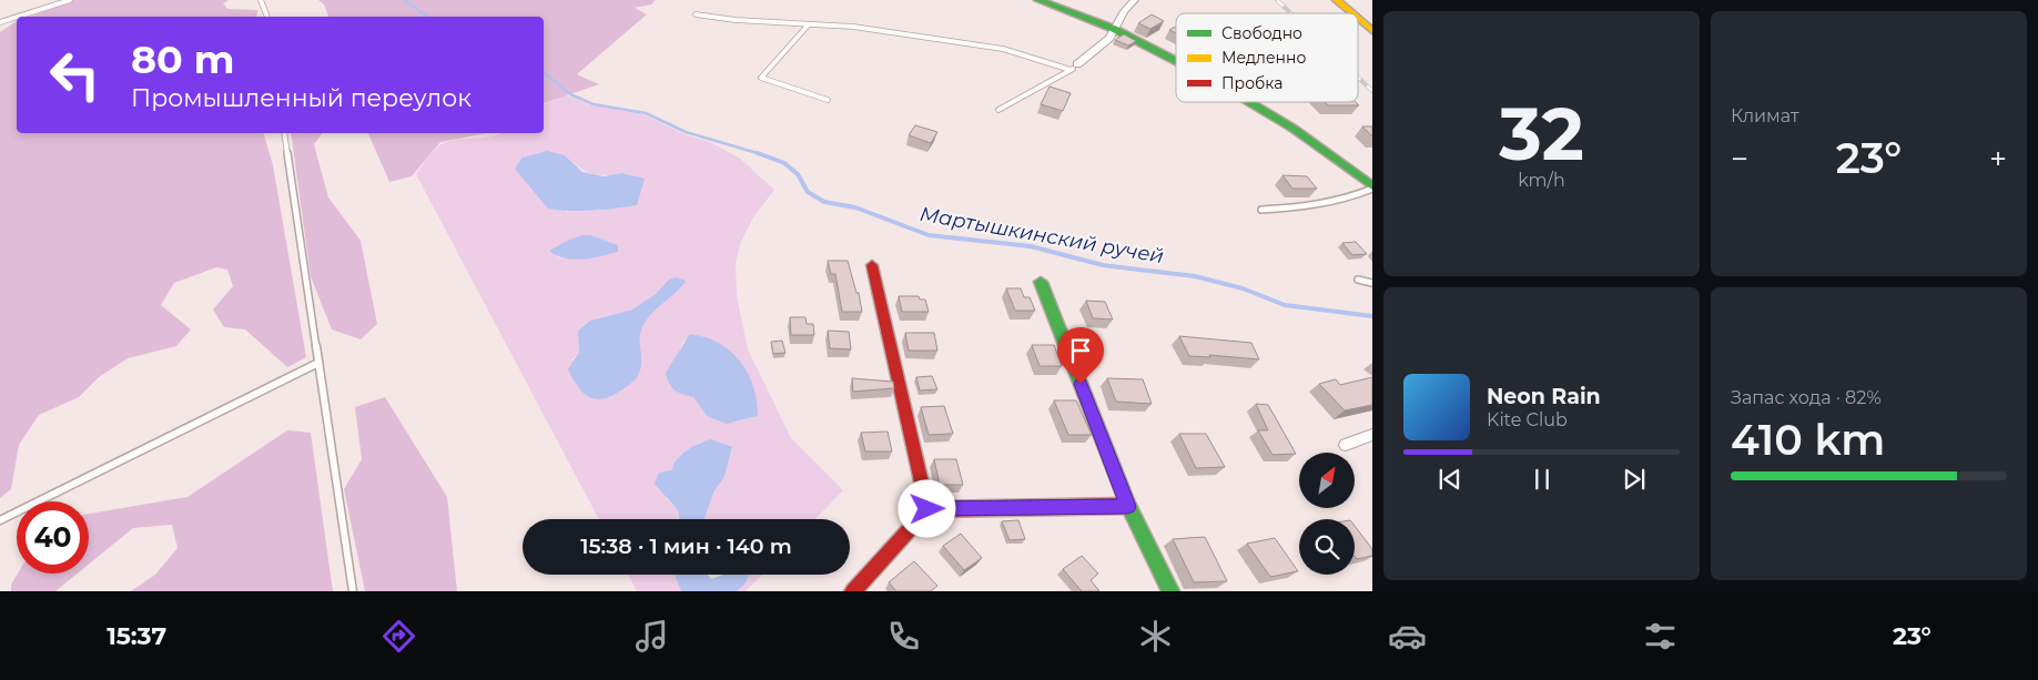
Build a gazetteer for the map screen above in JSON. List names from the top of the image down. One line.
{"water":["Мартышкинский ручей"],"legend":["Свободно","Медленно","Пробка"],"north":"top right","page":{"tile":[["32","km/h"],"Климат",["Запас хода · 82%","410 km"]],"turn":["80 m","Промышленный переулок"],"heat":["−","23°","+"],"song":["Neon Rain","Kite Club"],"limit":"40","trip":"15:38 · 1 мин · 140 m","tabs":["15:37","23°"]}}
